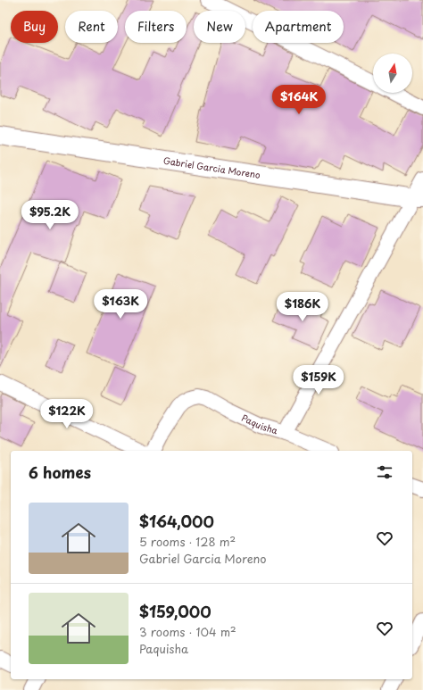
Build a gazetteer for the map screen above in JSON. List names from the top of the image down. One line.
{"streets":{"street":["Gabriel Garcia Moreno","Paquisha"]},"crossings":[["Gabriel Garcia Moreno","Paquisha"]],"north":"top","page":{"chip":["Buy","Rent","Filters","New","Apartment"],"price":["$164K","$95.2K","$163K","$186K","$159K","$122K"],"heading":"6 homes","list":[{"name":"$164,000","note":"5 rooms · 128 m² · Gabriel Garcia Moreno"},{"name":"$159,000","note":"3 rooms · 104 m² · Paquisha"}]}}
